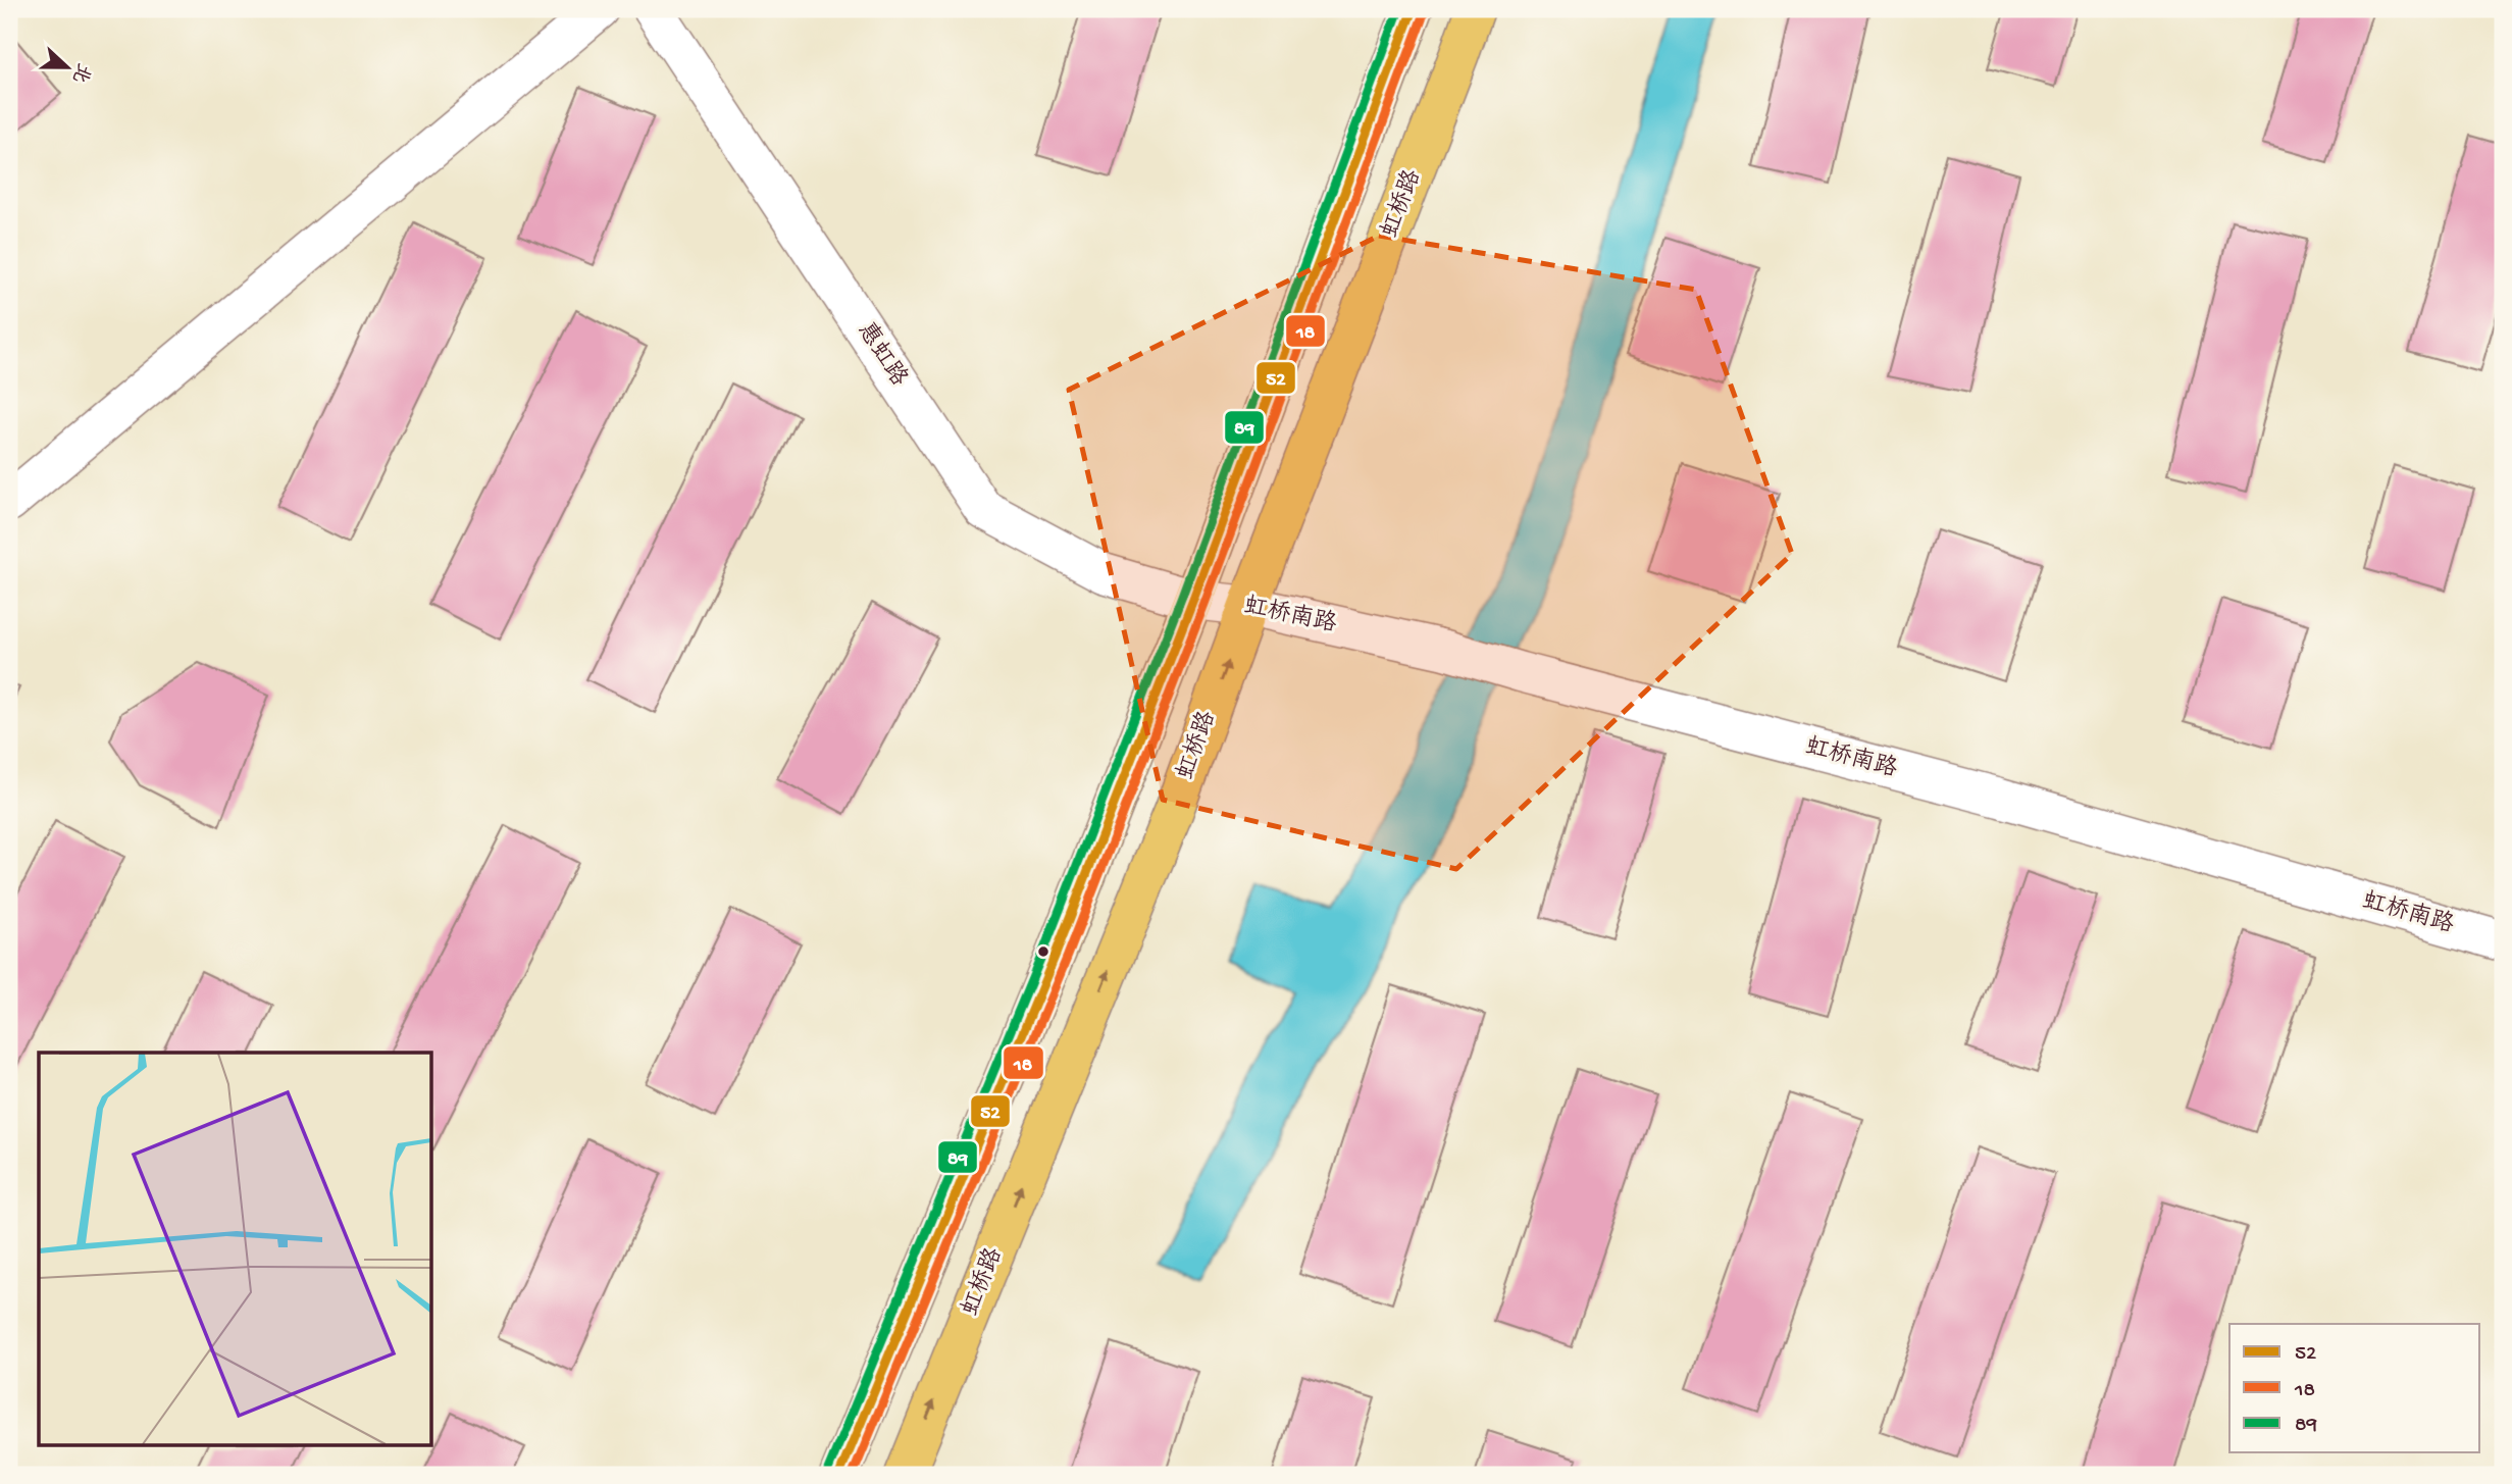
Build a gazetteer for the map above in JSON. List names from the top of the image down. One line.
{"streets":{"main road":["虹桥路"],"street":["惠虹路","虹桥南路"]},"crossings":[["虹桥路","虹桥南路"],["惠虹路","虹桥南路"]],"lines":["transit line 52","transit line 89","transit line 18"],"legend":["52","18","89"],"north":"right"}
